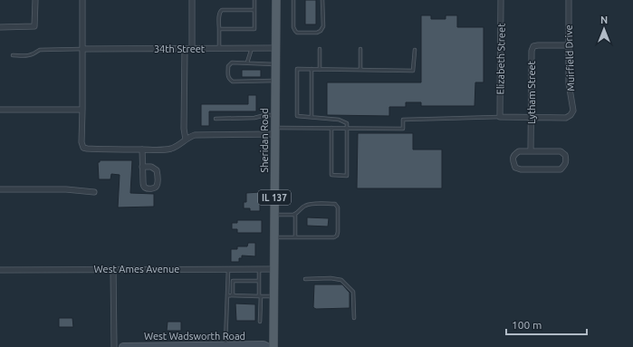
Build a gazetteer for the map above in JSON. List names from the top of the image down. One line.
{"streets":{"main road":["Sheridan Road","IL 137","West Wadsworth Road"],"street":["34th Street","Muirfield Drive","Elizabeth Street","Lytham Street","West Ames Avenue"]},"crossings":[["34th Street","Sheridan Road"],["Muirfield Drive","Lytham Street"],["Sheridan Road","West Ames Avenue"]],"scale_bar":"100 m","north":"top"}
